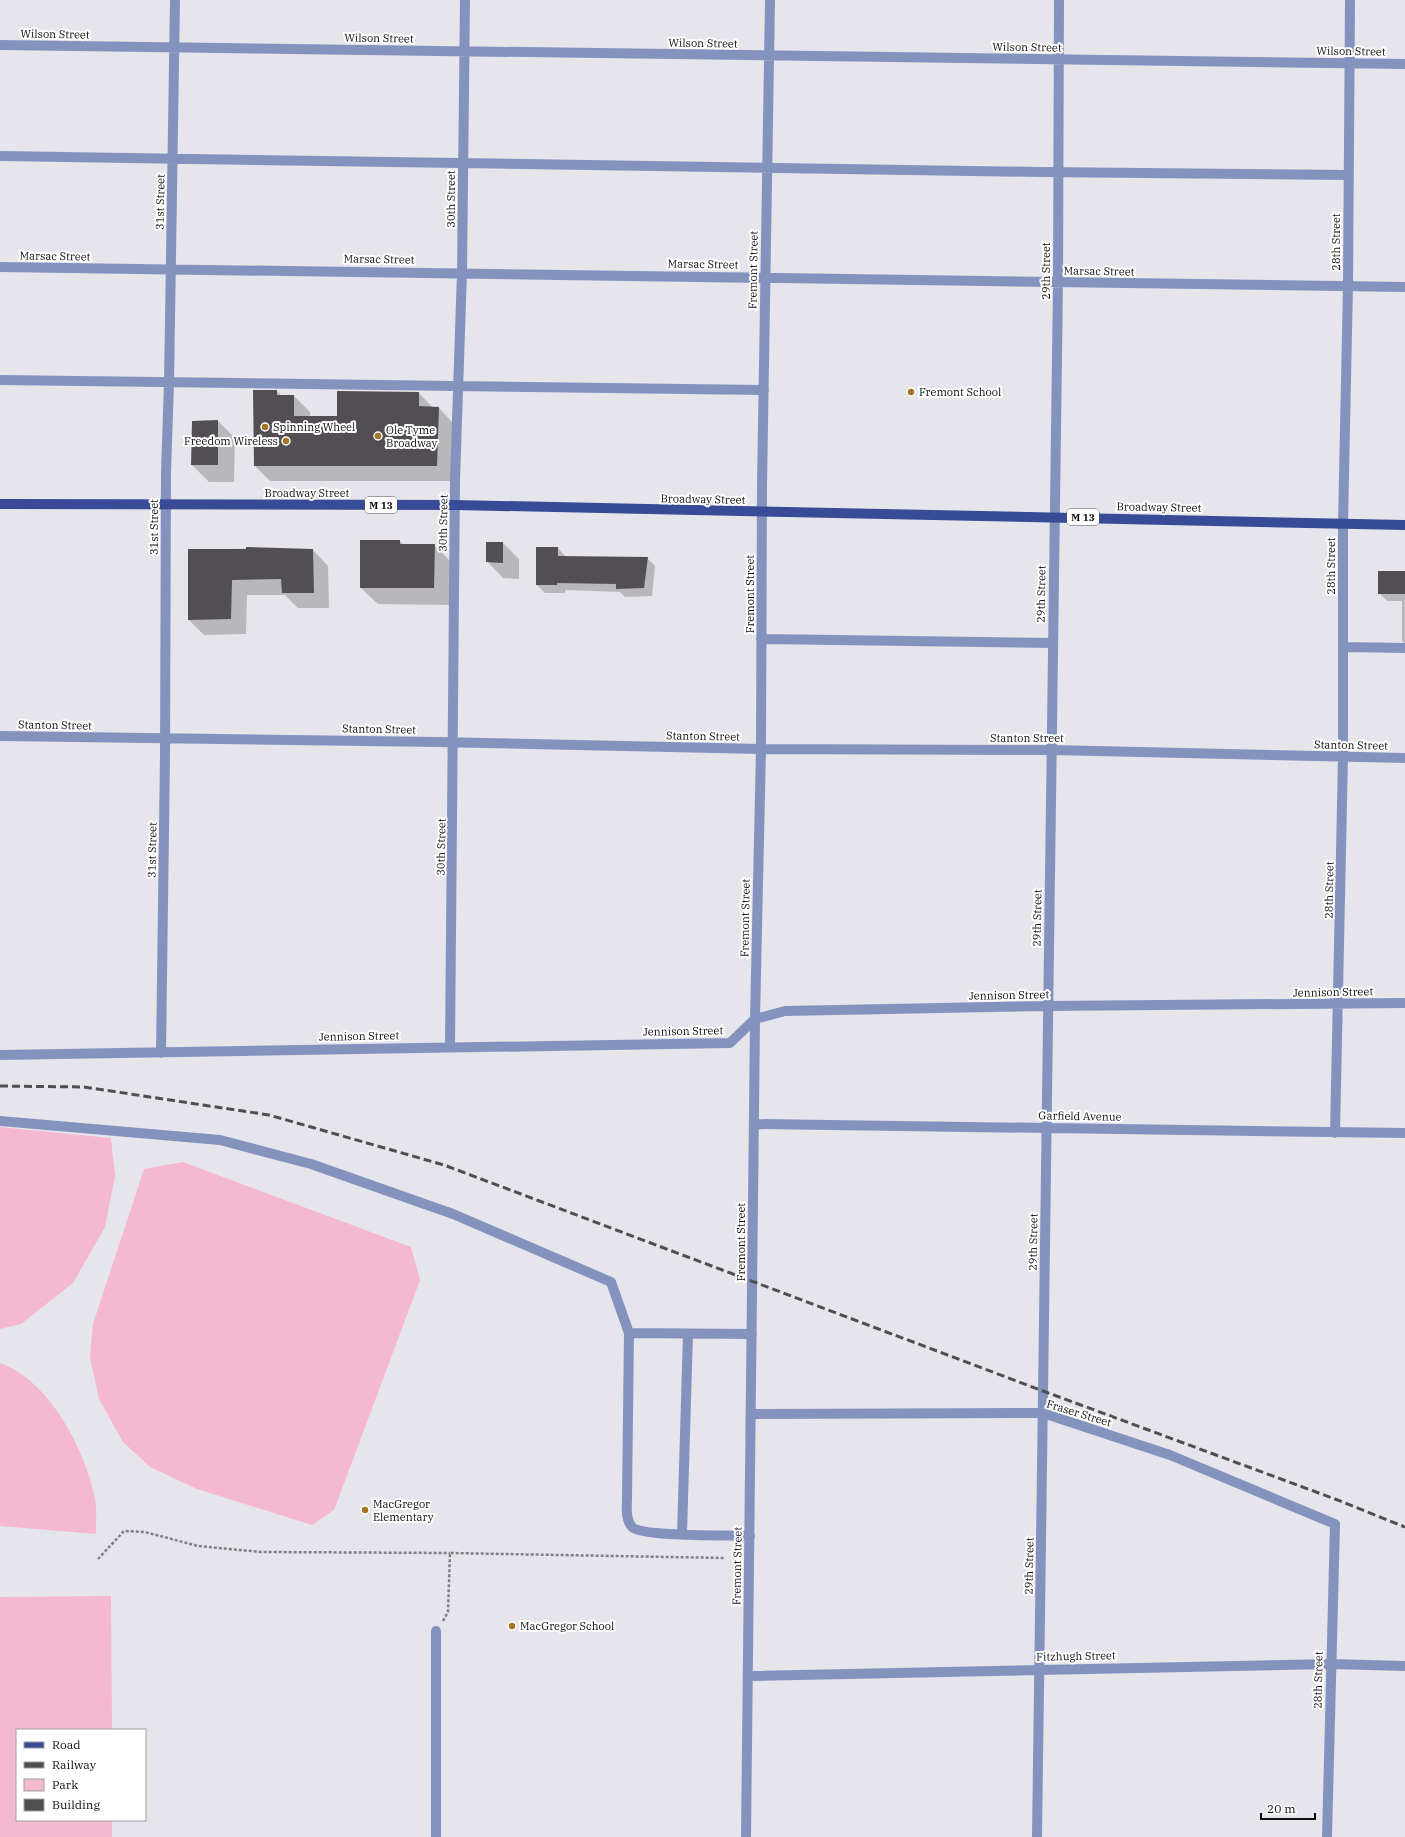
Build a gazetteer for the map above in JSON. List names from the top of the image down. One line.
{"streets":{"main road":["Broadway Street","M 13"],"street":["Wilson Street","30th Street","31st Street","28th Street","Marsac Street","Fremont Street","29th Street","Stanton Street","Jennison Street","Garfield Avenue","Fraser Street","Fitzhugh Street"]},"crossings":[["Wilson Street","30th Street"],["Wilson Street","31st Street"],["Wilson Street","28th Street"],["Wilson Street","Fremont Street"],["Wilson Street","29th Street"],["30th Street","Marsac Street"],["30th Street","Broadway Street"],["30th Street","Stanton Street"],["30th Street","Jennison Street"],["31st Street","Marsac Street"],["31st Street","Broadway Street"],["31st Street","Stanton Street"],["31st Street","Jennison Street"],["28th Street","Marsac Street"],["28th Street","Broadway Street"],["28th Street","Stanton Street"],["28th Street","Jennison Street"],["28th Street","Garfield Avenue"],["28th Street","Fraser Street"],["28th Street","Fitzhugh Street"],["Marsac Street","Fremont Street"],["Marsac Street","29th Street"],["Fremont Street","Broadway Street"],["Fremont Street","Stanton Street"],["Fremont Street","Jennison Street"],["Fremont Street","Garfield Avenue"],["Fremont Street","Fraser Street"],["Fremont Street","Fitzhugh Street"],["29th Street","Broadway Street"],["29th Street","Stanton Street"],["29th Street","Jennison Street"],["29th Street","Garfield Avenue"],["29th Street","Fraser Street"],["29th Street","Fitzhugh Street"]],"places":["Fremont School","Spinning Wheel","Ole Tyme Broadway","Freedom Wireless","MacGregor Elementary","MacGregor School"],"legend":["Road","Railway","Park","Building"],"scale_bar":"20 m"}
